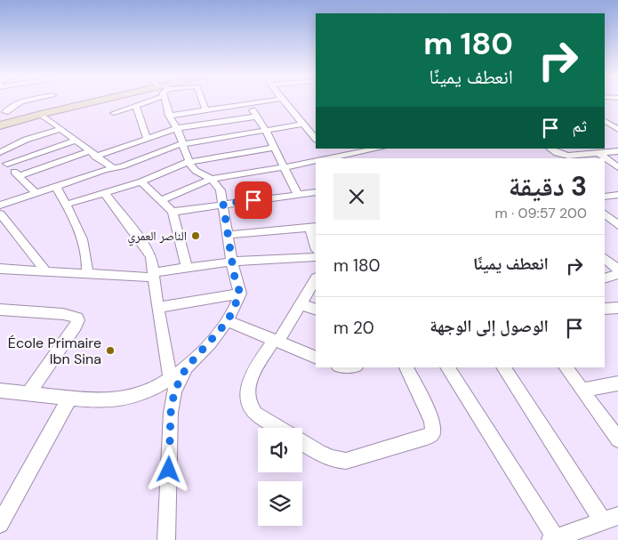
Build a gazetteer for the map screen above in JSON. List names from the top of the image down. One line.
{"places":["الناصر العمري","École Primaire Ibn Sina"],"page":{"turn":["180 m","انعطف يمينًا"],"then":"ثم","heading":["3 دقيقة","200 m · 09:57"],"list":[{"name":"انعطف يمينًا","value":"180 m"},{"name":"الوصول إلى الوجهة","value":"20 m"}]}}
